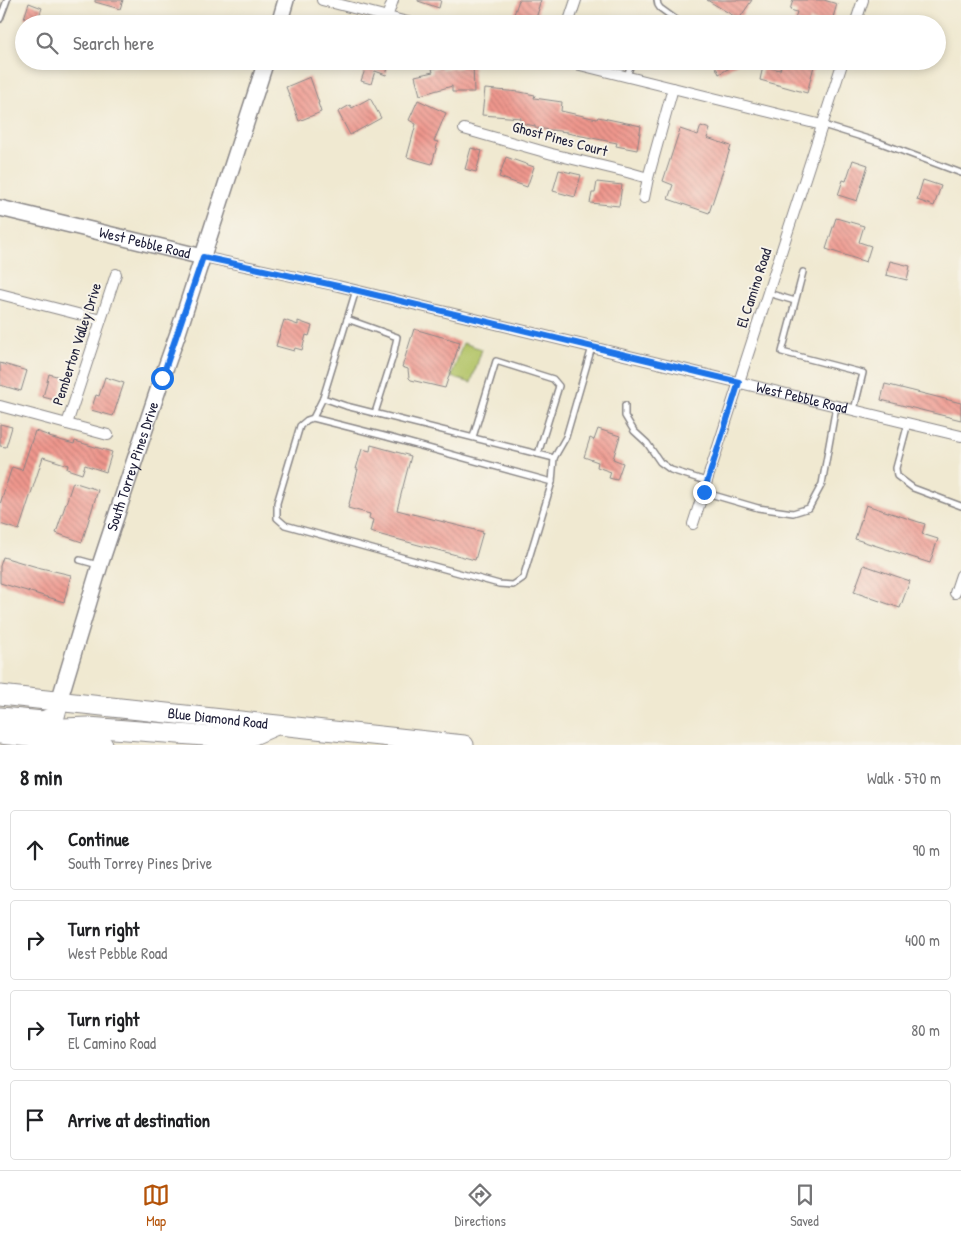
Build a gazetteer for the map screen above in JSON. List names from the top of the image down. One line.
{"streets":{"highway":["Blue Diamond Road"],"street":["Ghost Pines Court","West Pebble Road","El Camino Road","Pemberton Valley Drive","South Torrey Pines Drive"]},"crossings":[["West Pebble Road","El Camino Road"],["West Pebble Road","South Torrey Pines Drive"],["South Torrey Pines Drive","Blue Diamond Road"]],"page":{"search":"Search here","heading":["8 min","Walk · 570 m"],"list":[["Continue","South Torrey Pines Drive","90 m"],["Turn right","West Pebble Road","400 m"],["Turn right","El Camino Road","80 m"],"Arrive at destination"],"nav":["Map","Directions","Saved"]}}
